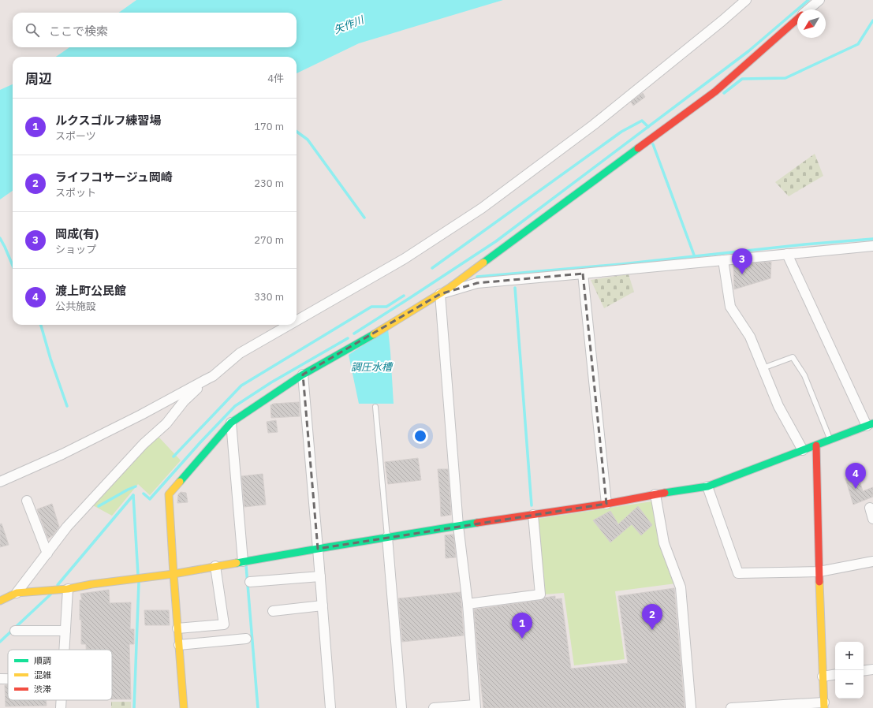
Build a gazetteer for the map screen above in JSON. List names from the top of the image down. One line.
{"water":["矢作川","調圧水槽"],"legend":["順調","混雑","渋滞"],"north":"bottom left","page":{"search":"ここで検索","heading":["周辺","4件"],"list":[{"mark":"1","name":"ルクスゴルフ練習場","note":"スポーツ","value":"170 m"},{"mark":"2","name":"ライフコサージュ岡崎","note":"スポット","value":"230 m"},{"mark":"3","name":"岡成(有)","note":"ショップ","value":"270 m"},{"mark":"4","name":"渡上町公民館","note":"公共施設","value":"330 m"}],"pins":["3","4","2","1"],"map_buttons":["+","−"]}}
